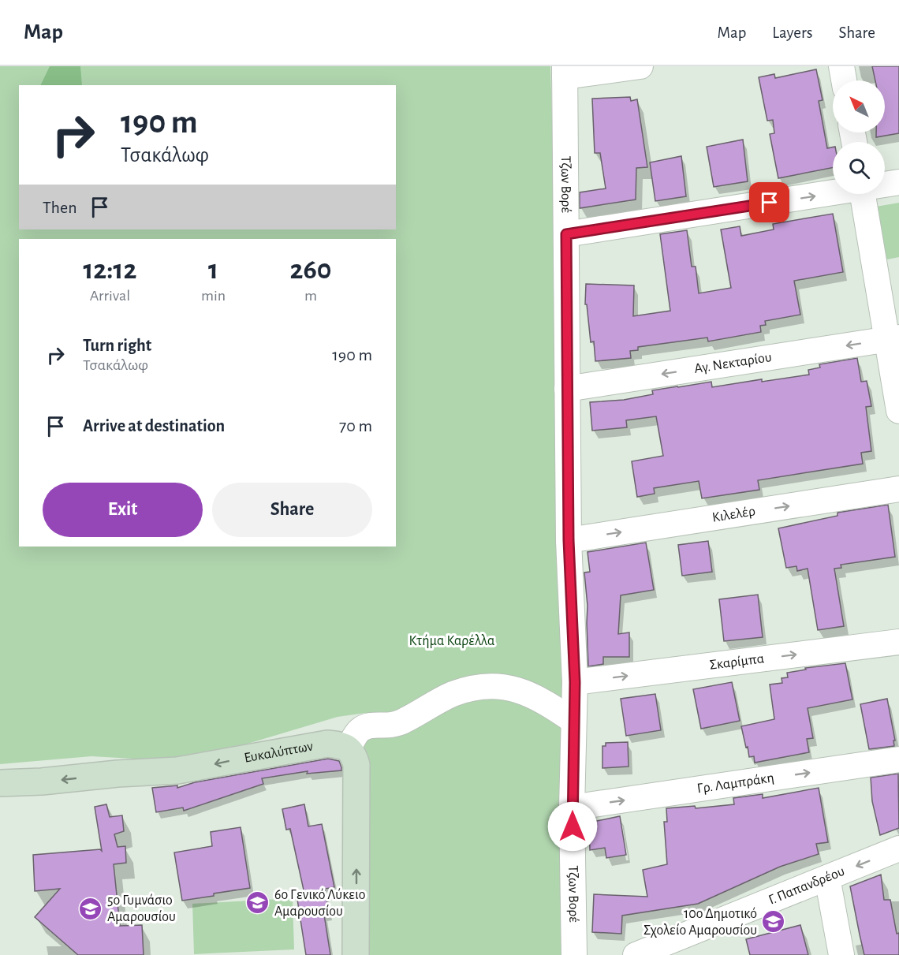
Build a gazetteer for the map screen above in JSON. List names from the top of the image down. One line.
{"streets":{"street":["Τζων Βορέ","Αγ. Νεκταρίου","Κιλελέρ","Σκαρίμπα","Ευκαλύπτων","Γρ. Λαμπράκη","Γ. Παπανδρέου"]},"crossings":[["Τζων Βορέ","Αγ. Νεκταρίου"],["Τζων Βορέ","Κιλελέρ"],["Τζων Βορέ","Σκαρίμπα"],["Τζων Βορέ","Γρ. Λαμπράκη"]],"one_way":["Κιλελέρ","Σκαρίμπα","Ευκαλύπτων","Γρ. Λαμπράκη"],"parks":["Κτήμα Καρέλλα"],"places":{"school or university":["6ο Γενικό Λύκειο Αμαρουσίου","5ο Γυμνάσιο Αμαρουσίου","10ο Δημοτικό Σχολείο Αμαρουσίου"]},"north":"top left","page":{"header":"Map","nav":["Map","Layers","Share"],"turn":["190 m","Τσακάλωφ"],"then":"Then","eta":["12:12","Arrival","1","min","260","m"],"list":[{"name":"Turn right","note":"Τσακάλωφ","value":"190 m"},{"name":"Arrive at destination","value":"70 m"}],"buttons":["Exit","Share"]}}
